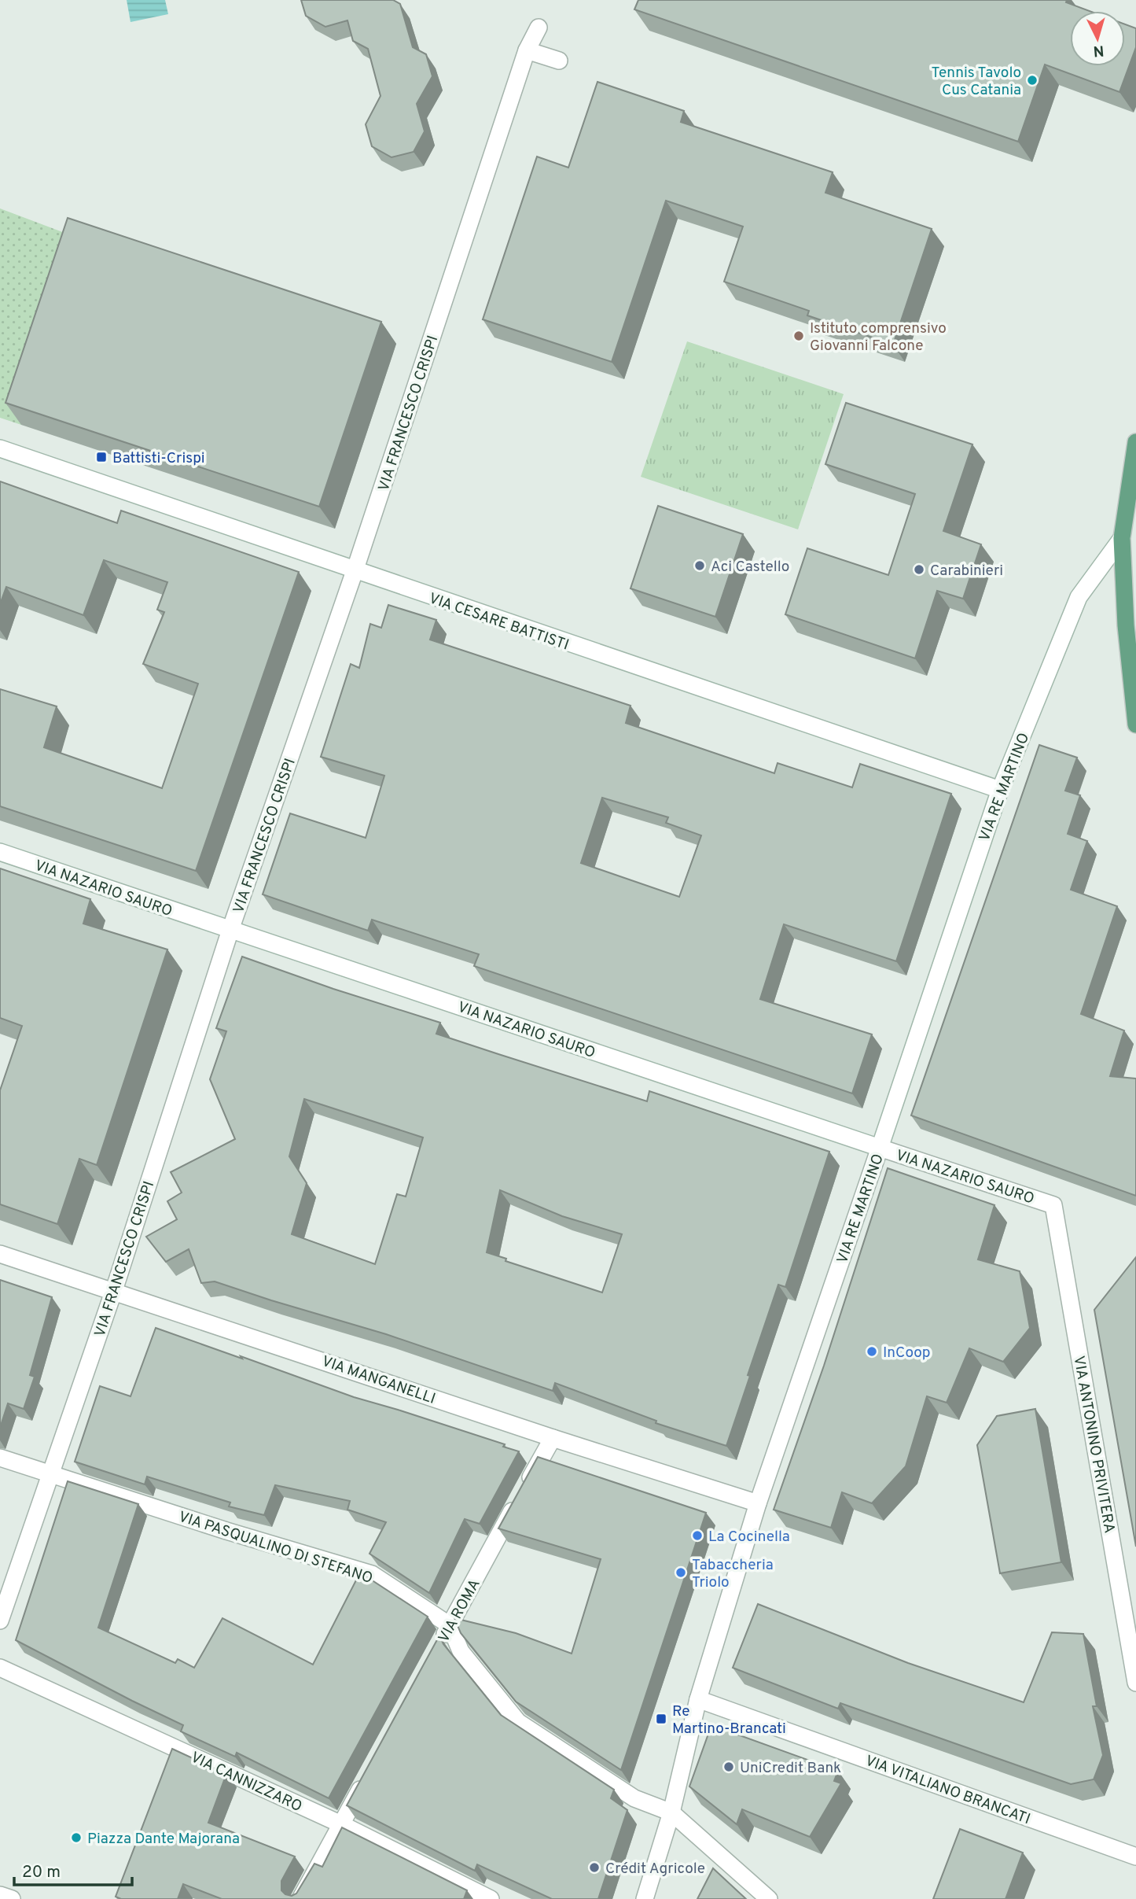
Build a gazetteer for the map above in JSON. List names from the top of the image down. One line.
{"streets":{"street":["VIA FRANCESCO CRISPI","VIA CESARE BATTISTI","VIA RE MARTINO","VIA NAZARIO SAURO","VIA MANGANELLI","VIA ANTONINO PRIVITERA","VIA PASQUALINO DI STEFANO","VIA ROMA","VIA CANNIZZARO","VIA VITALIANO BRANCATI"]},"crossings":[["VIA FRANCESCO CRISPI","VIA CESARE BATTISTI"],["VIA FRANCESCO CRISPI","VIA NAZARIO SAURO"],["VIA FRANCESCO CRISPI","VIA MANGANELLI"],["VIA FRANCESCO CRISPI","VIA PASQUALINO DI STEFANO"],["VIA CESARE BATTISTI","VIA RE MARTINO"],["VIA RE MARTINO","VIA NAZARIO SAURO"],["VIA RE MARTINO","VIA MANGANELLI"],["VIA RE MARTINO","VIA VITALIANO BRANCATI"],["VIA NAZARIO SAURO","VIA ANTONINO PRIVITERA"],["VIA MANGANELLI","VIA ROMA"],["VIA PASQUALINO DI STEFANO","VIA ROMA"]],"places":{"other":["Tennis Tavolo Cus Catania","Istituto comprensivo Giovanni Falcone","Aci Castello","Carabinieri","InCoop","La Cocinella","Tabaccheria Triolo","UniCredit Bank","Piazza Dante Majorana","Crédit Agricole"],"transit":["Battisti-Crispi","Re Martino-Brancati"]},"scale_bar":"20 m","north":"bottom"}
